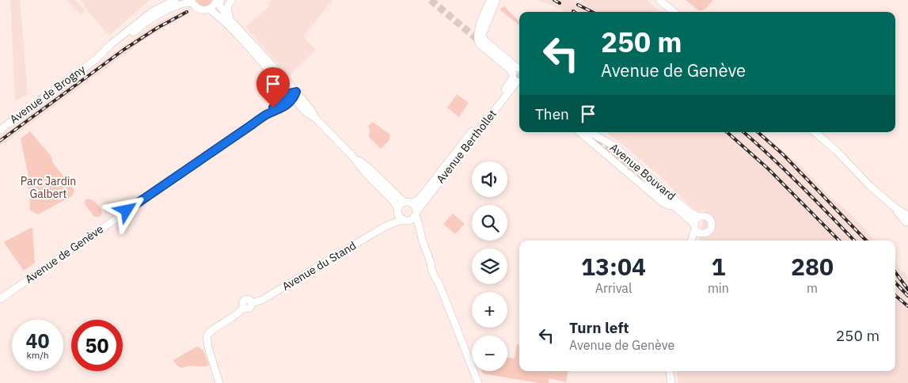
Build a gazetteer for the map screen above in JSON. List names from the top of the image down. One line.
{"streets":{"main road":["Avenue de Brogny","Avenue Berthollet","Avenue Bouvard","Avenue de Genève","Avenue du Stand"]},"crossings":[["Avenue Berthollet","Avenue du Stand"]],"parks":["Parc Jardin Galbert"],"page":{"turn":["250 m","Avenue de Genève"],"then":"Then","map_buttons":["+","−"],"eta":["13:04","Arrival","1","min","280","m"],"list":[{"name":"Turn left","note":"Avenue de Genève","value":"250 m"}],"speed":"40 km/h","limit":"50"}}
